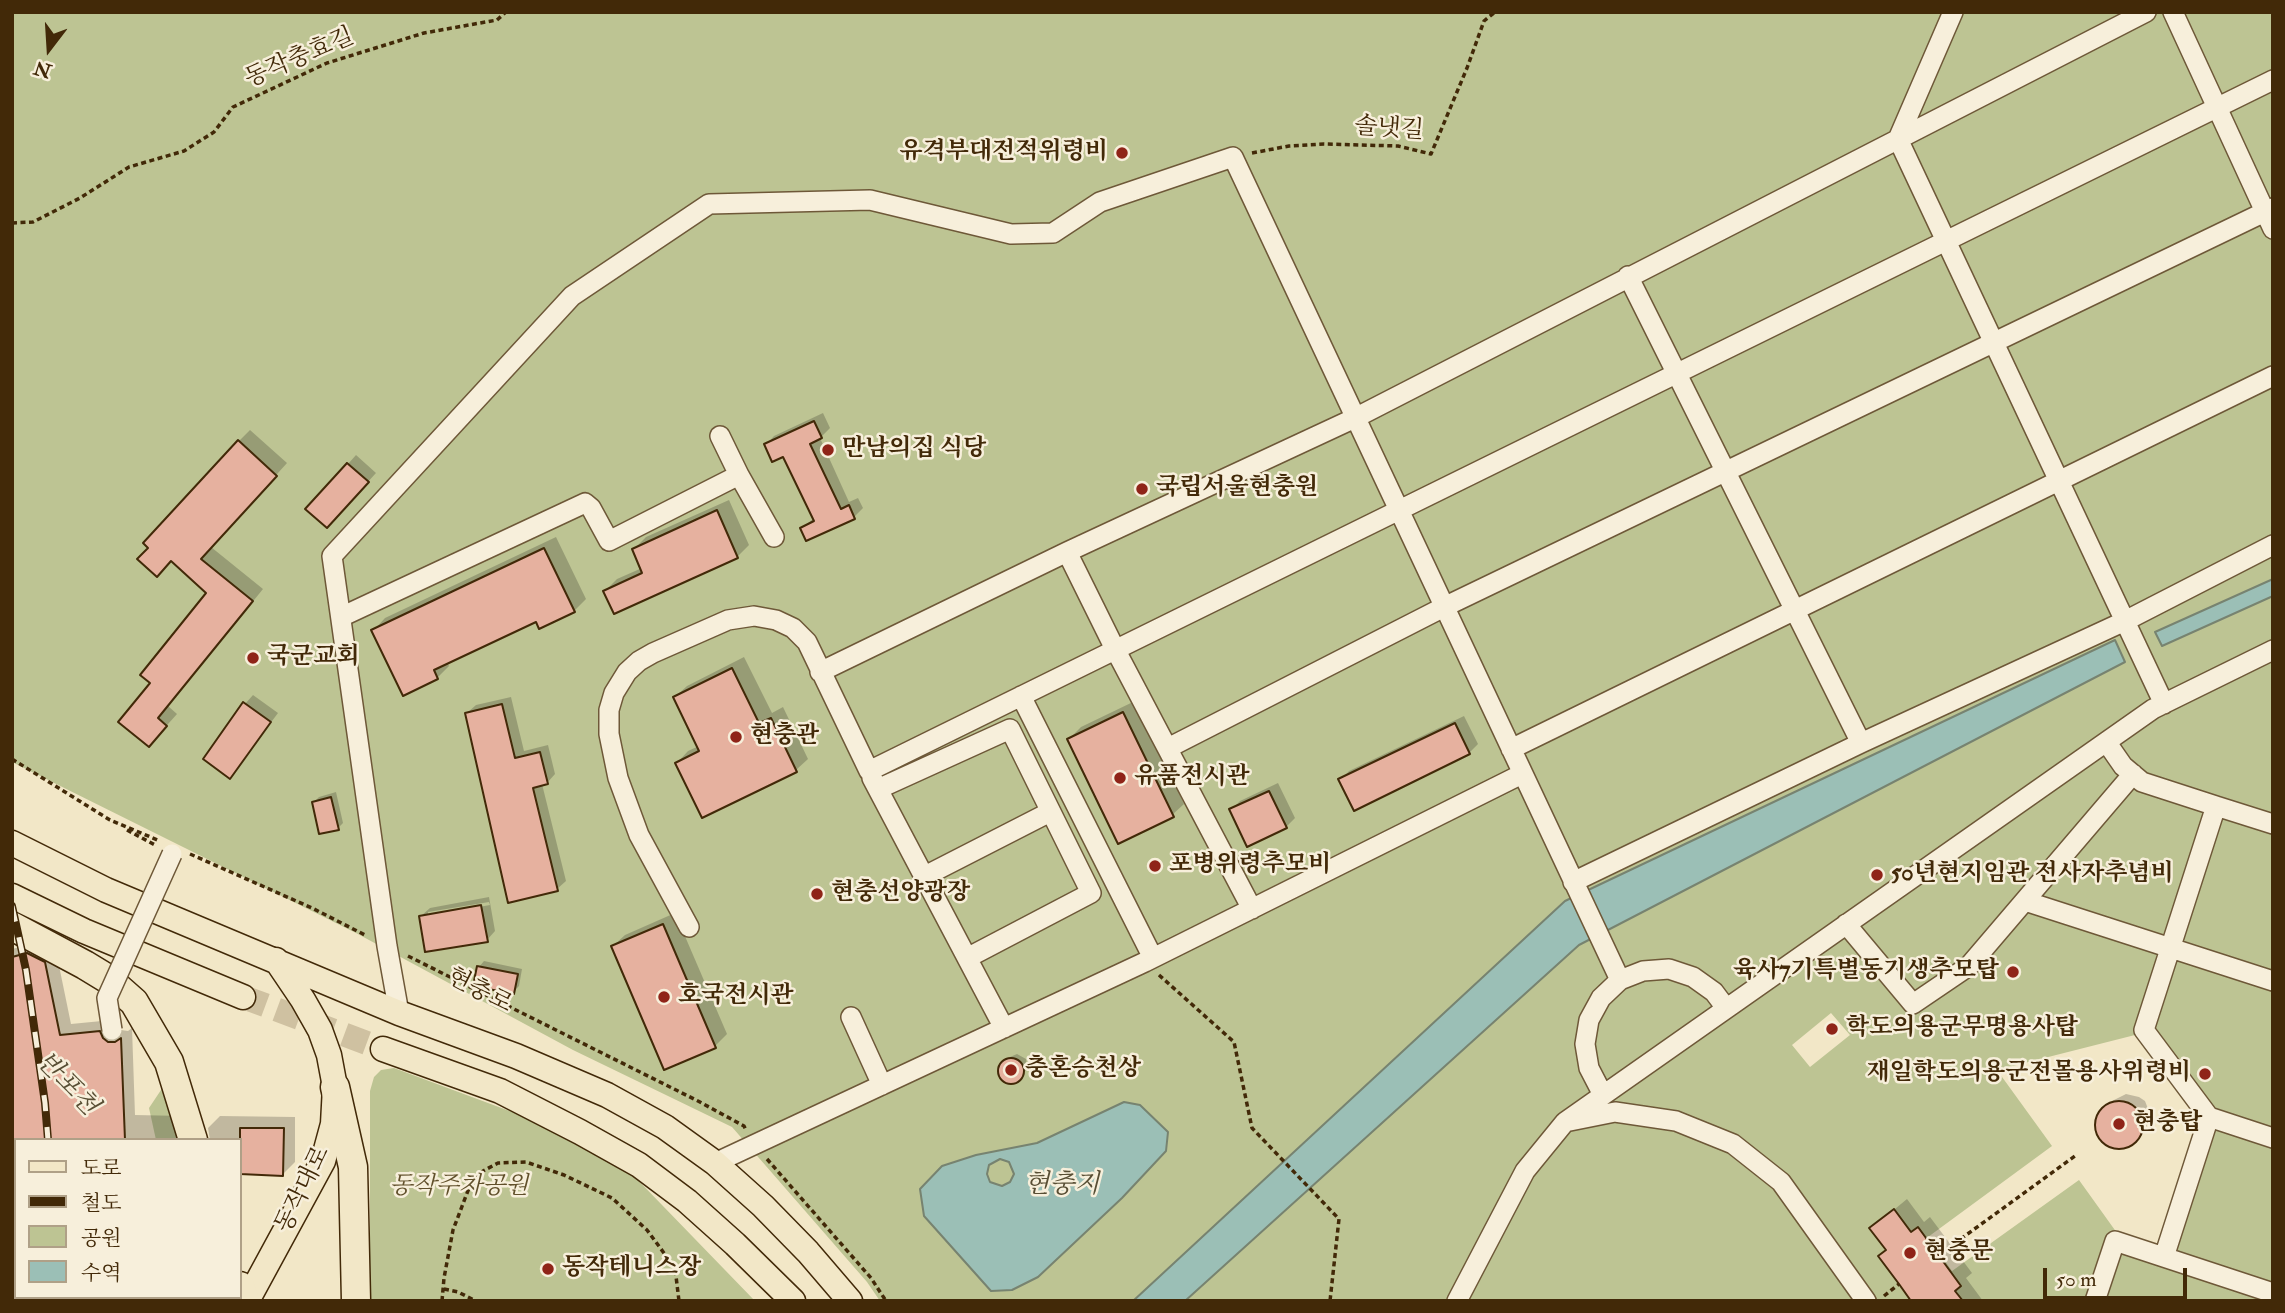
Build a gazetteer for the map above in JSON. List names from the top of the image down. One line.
{"streets":{"main road":["현충로","동작대로"],"path":["동작충효길","솔냇길"]},"crossings":[["현충로","동작대로"]],"water":["반포천","현충지"],"parks":["동작주차공원"],"places":["유격부대전적위령비","만남의집 식당","국립서울현충원","국군교회","현충관","유품전시관","포병위령추모비","50년현지임관 전사자추념비","현충선양광장","육사7기특별동기생추모탑","호국전시관","학도의용군무명용사탑","충혼승천상","재일학도의용군전몰용사위령비","현충탑","현충문","동작테니스장"],"legend":["도로","철도","공원","수역"],"scale_bar":"50 m","north":"bottom"}
